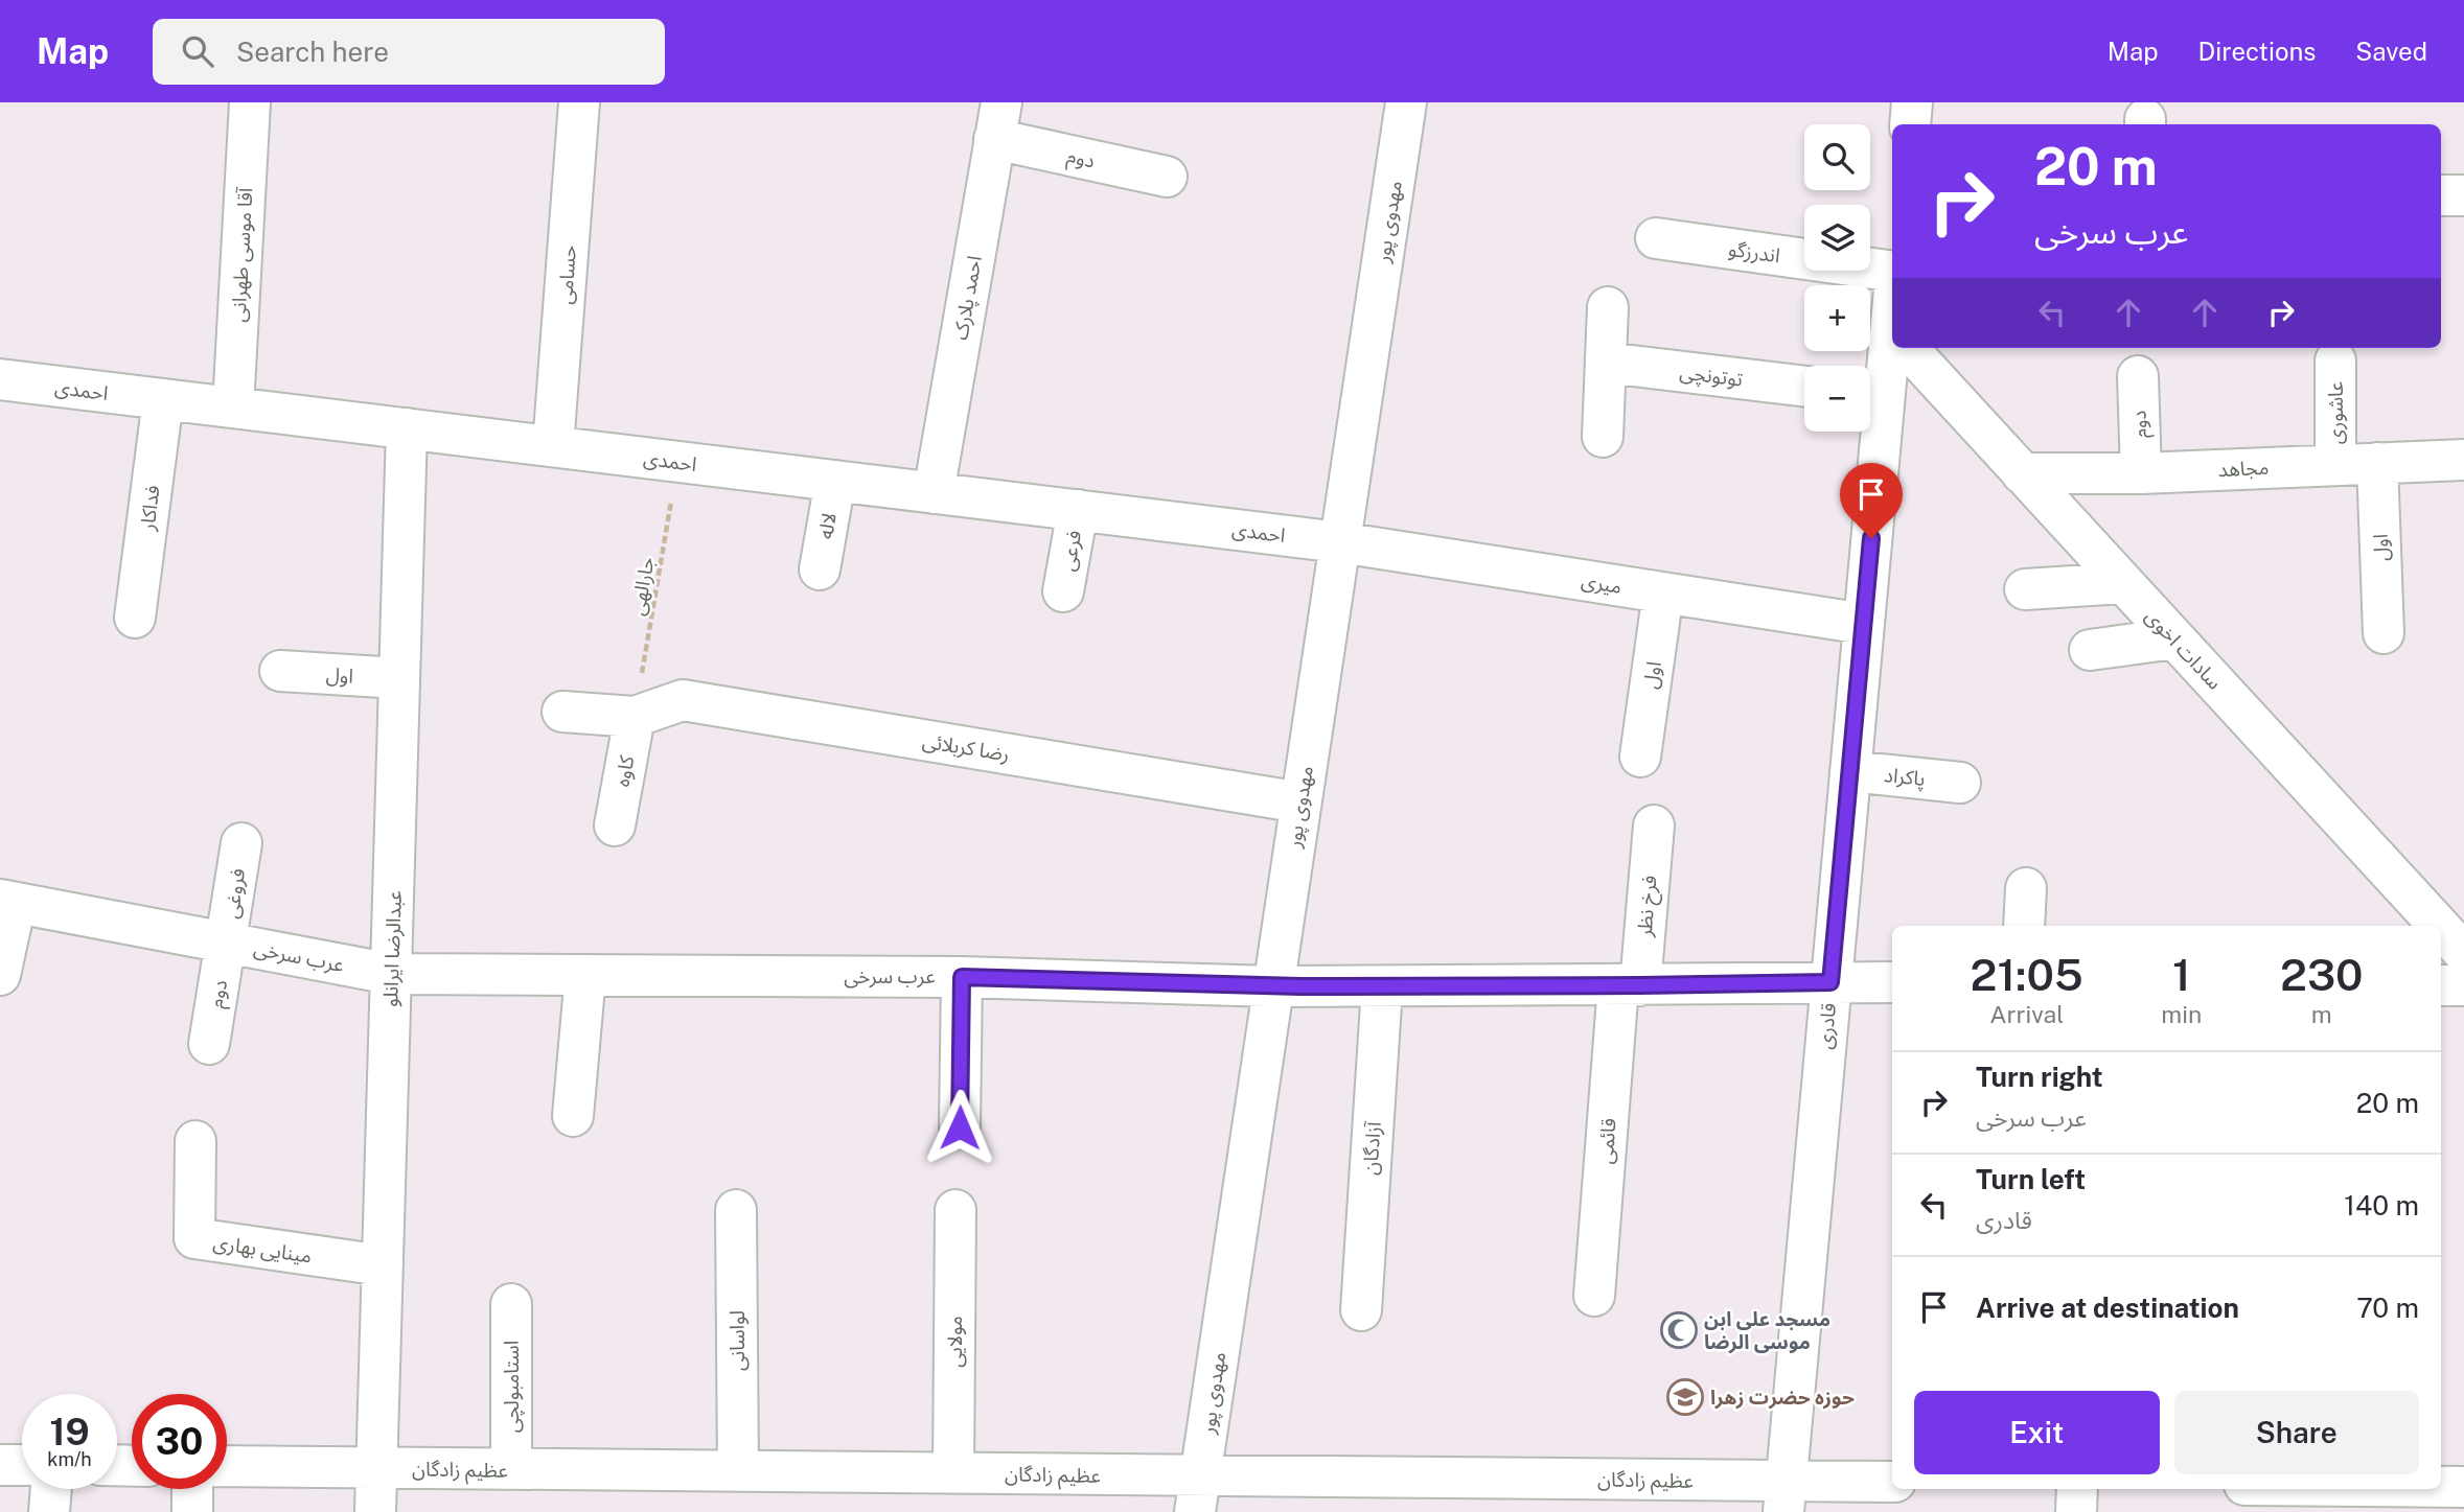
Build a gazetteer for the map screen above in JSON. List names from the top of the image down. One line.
{"streets":{"street":["دوم","مهدوی پور","اندرزگو","آقا موسی طهرانی","حسامی","احمد پلارک","توتونچی","احمدی","عاشوری","مجاهد","فداکار","لاله","اول","فرعی","میری","سادات اخوی","رضا کربلائی","کاوه","پاکراد","فروغی","فرخ نظر","عبدالرضا ایرانلو","عرب سرخی","قادرى","قائمی","آزادگان","مینایی بهاری","لواسانی","مولایی","استامبولچی","عظیم زادگان"],"path":["جارالهی"]},"crossings":[["دوم","احمد پلارک"],["دوم","مجاهد"],["دوم","فروغی"],["دوم","عرب سرخی"],["مهدوی پور","احمدی"],["مهدوی پور","میری"],["مهدوی پور","رضا کربلائی"],["مهدوی پور","عرب سرخی"],["مهدوی پور","عظیم زادگان"],["آقا موسی طهرانی","احمدی"],["حسامی","احمدی"],["احمد پلارک","احمدی"],["احمدی","فداکار"],["احمدی","لاله"],["احمدی","فرعی"],["احمدی","میری"],["احمدی","جارالهی"],["احمدی","عبدالرضا ایرانلو"],["عاشوری","مجاهد"],["مجاهد","اول"],["مجاهد","سادات اخوی"],["اول","میری"],["اول","عبدالرضا ایرانلو"],["میری","قادرى"],["جارالهی","رضا کربلائی"],["جارالهی","کاوه"],["رضا کربلائی","کاوه"],["پاکراد","قادرى"],["فروغی","عرب سرخی"],["فرخ نظر","عرب سرخی"],["فرخ نظر","قائمی"],["عبدالرضا ایرانلو","عرب سرخی"],["عبدالرضا ایرانلو","مینایی بهاری"],["عبدالرضا ایرانلو","عظیم زادگان"],["عرب سرخی","قادرى"],["عرب سرخی","قائمی"],["عرب سرخی","آزادگان"],["قادرى","عظیم زادگان"],["لواسانی","عظیم زادگان"],["مولایی","عظیم زادگان"],["استامبولچی","عظیم زادگان"]],"places":{"mosque":["مسجد علی ابن موسی الرضا"],"school or university":["حوزه حضرت زهرا"]},"page":{"header":"Map","search":"Search here","nav":["Map","Directions","Saved"],"map_buttons":["+","−"],"turn":["20 m","عرب سرخی"],"eta":["21:05","Arrival","1","min","230","m"],"list":[{"name":"Turn right","note":"عرب سرخی","value":"20 m"},{"name":"Turn left","note":"قادرى","value":"140 m"},{"name":"Arrive at destination","value":"70 m"}],"buttons":["Exit","Share"],"speed":"19 km/h","limit":"30"}}
